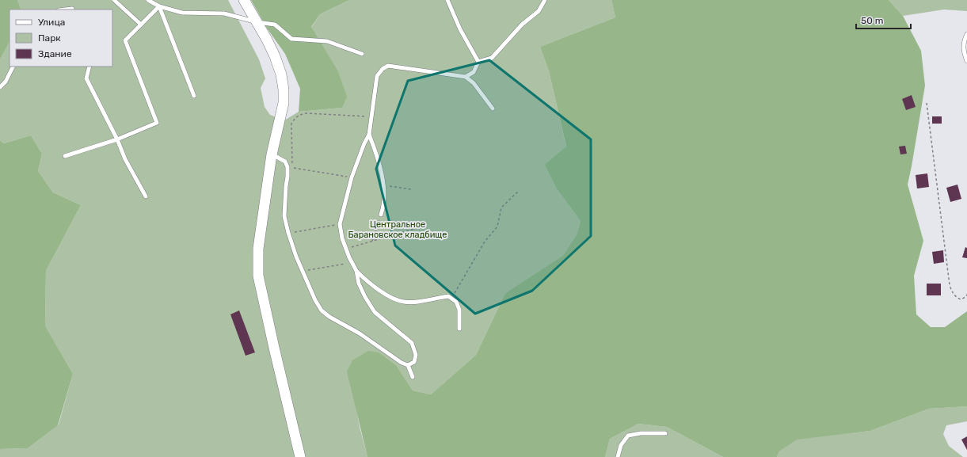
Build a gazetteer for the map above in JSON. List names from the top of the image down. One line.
{"parks":["Центральное Барановское кладбище"],"legend":["Улица","Парк","Здание"],"scale_bar":"50 m"}
